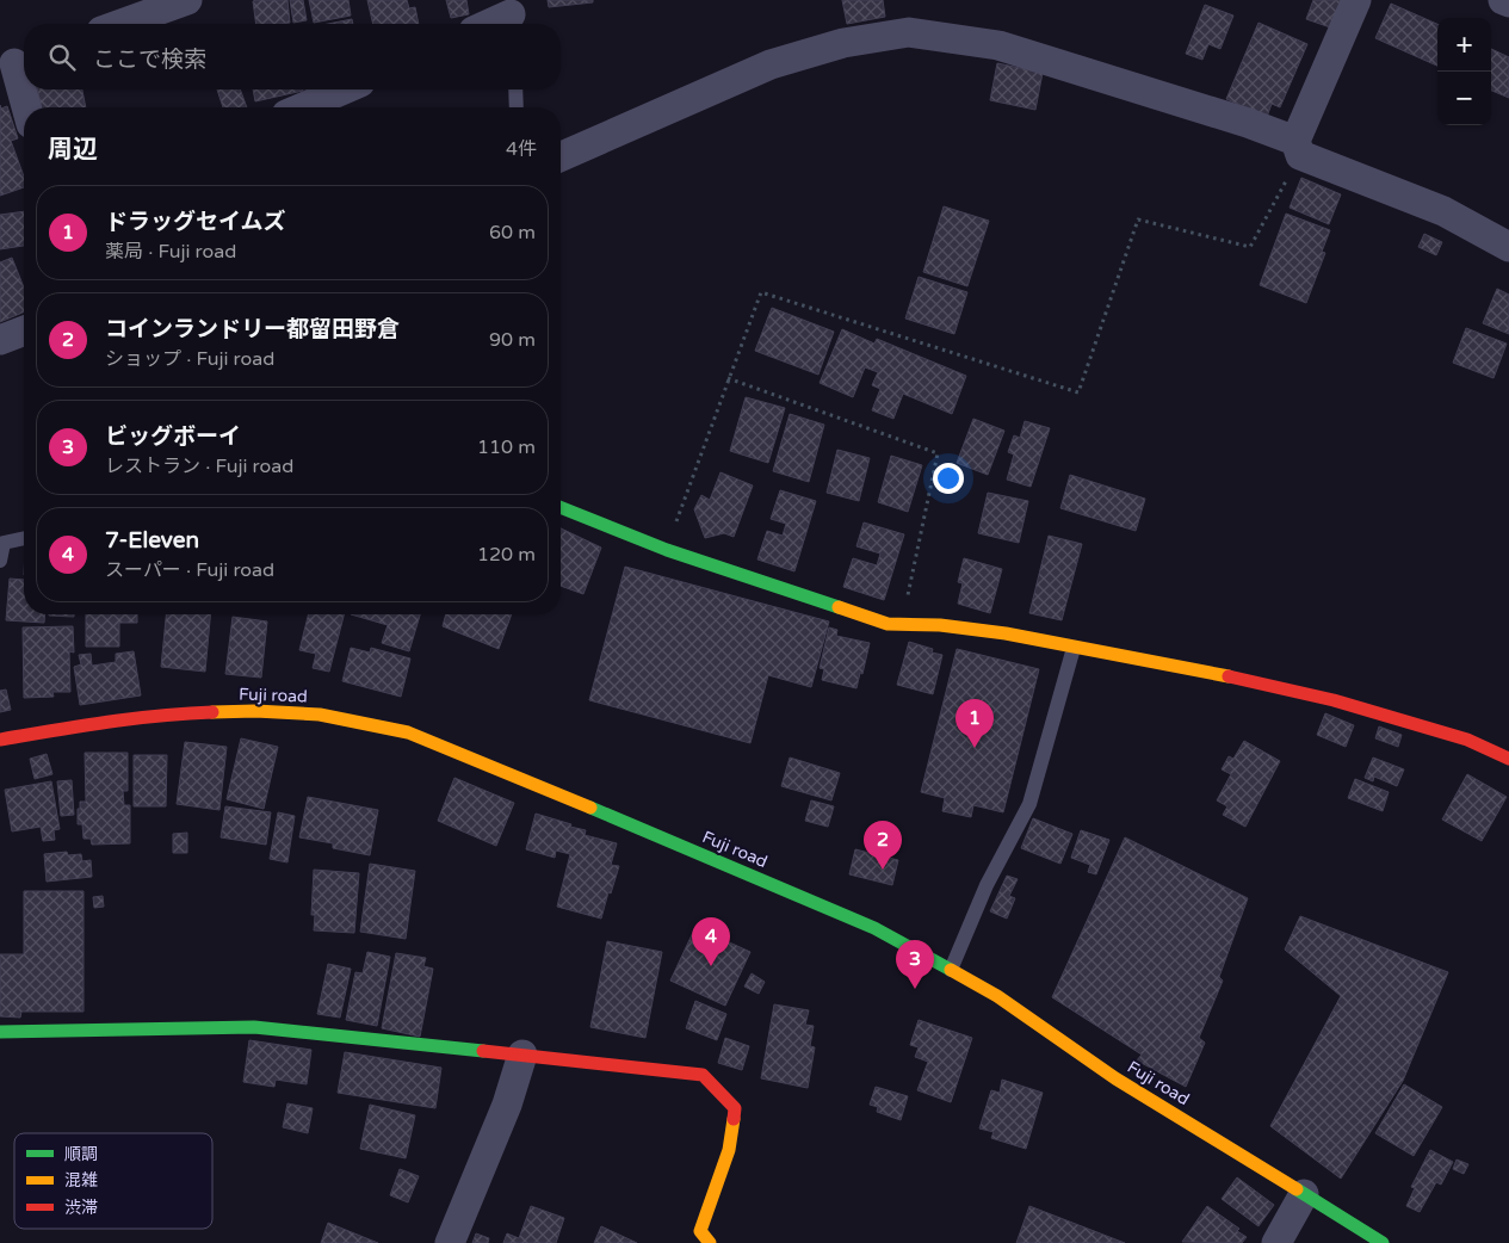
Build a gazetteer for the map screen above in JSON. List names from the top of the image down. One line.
{"streets":{"main road":["Fuji road"]},"legend":["順調","混雑","渋滞"],"page":{"map_buttons":["+","−"],"search":"ここで検索","heading":["周辺","4件"],"list":[{"mark":"1","name":"ドラッグセイムズ","note":"薬局 · Fuji road","value":"60 m"},{"mark":"2","name":"コインランドリー都留田野倉","note":"ショップ · Fuji road","value":"90 m"},{"mark":"3","name":"ビッグボーイ","note":"レストラン · Fuji road","value":"110 m"},{"mark":"4","name":"7-Eleven","note":"スーパー · Fuji road","value":"120 m"}],"pins":["1","2","4","3"]}}
